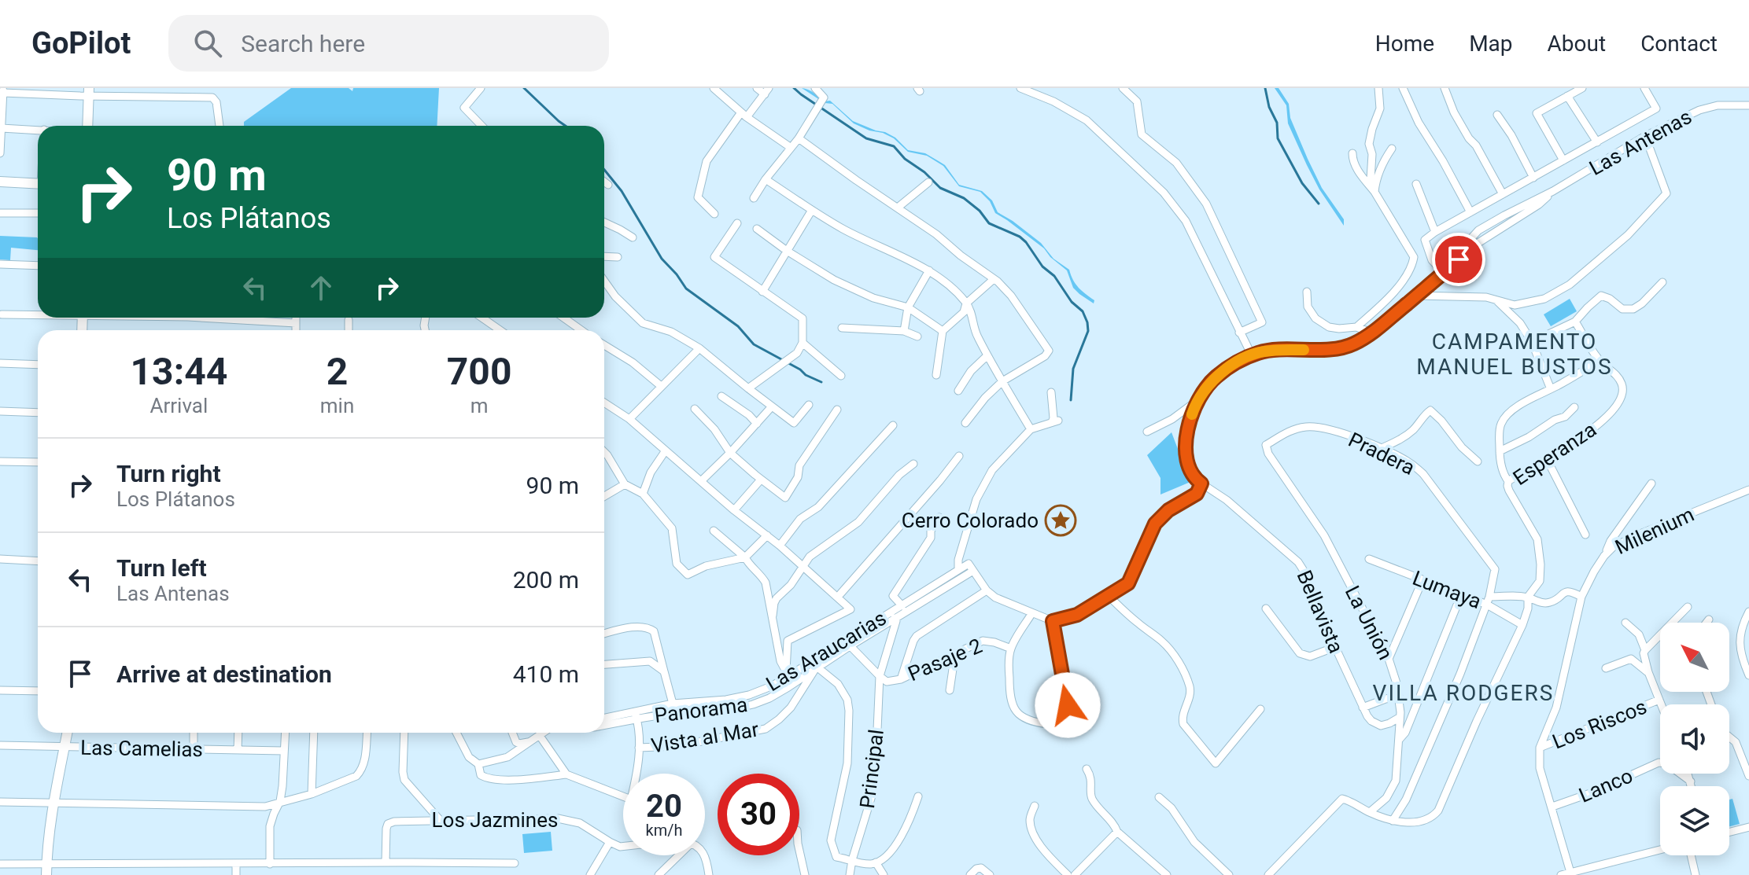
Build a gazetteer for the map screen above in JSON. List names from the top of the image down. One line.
{"streets":{"street":["Las Antenas","Pradera","Esperanza","Milenium","Lumaya","Bellavista","La Unión","Las Araucarias","Pasaje 2","Panorama","Los Riscos","Vista al Mar","Las Camelias","Principal","Lanco","Los Jazmines"]},"crossings":[["Las Antenas","Bellavista"],["Pradera","Esperanza"],["Pradera","Lumaya"],["Pradera","La Unión"],["Esperanza","Lumaya"],["Milenium","Los Riscos"],["Bellavista","La Unión"],["Las Araucarias","Panorama"],["Pasaje 2","Principal"],["Panorama","Vista al Mar"],["Panorama","Principal"]],"districts":["CAMPAMENTO MANUEL BUSTOS","VILLA RODGERS"],"places":{"place":["Cerro Colorado"]},"north":"top left","page":{"header":"GoPilot","search":"Search here","nav":["Home","Map","About","Contact"],"turn":["90 m","Los Plátanos"],"eta":["13:44","Arrival","2","min","700","m"],"list":[{"name":"Turn right","note":"Los Plátanos","value":"90 m"},{"name":"Turn left","note":"Las Antenas","value":"200 m"},{"name":"Arrive at destination","value":"410 m"}],"speed":"20 km/h","limit":"30"}}
